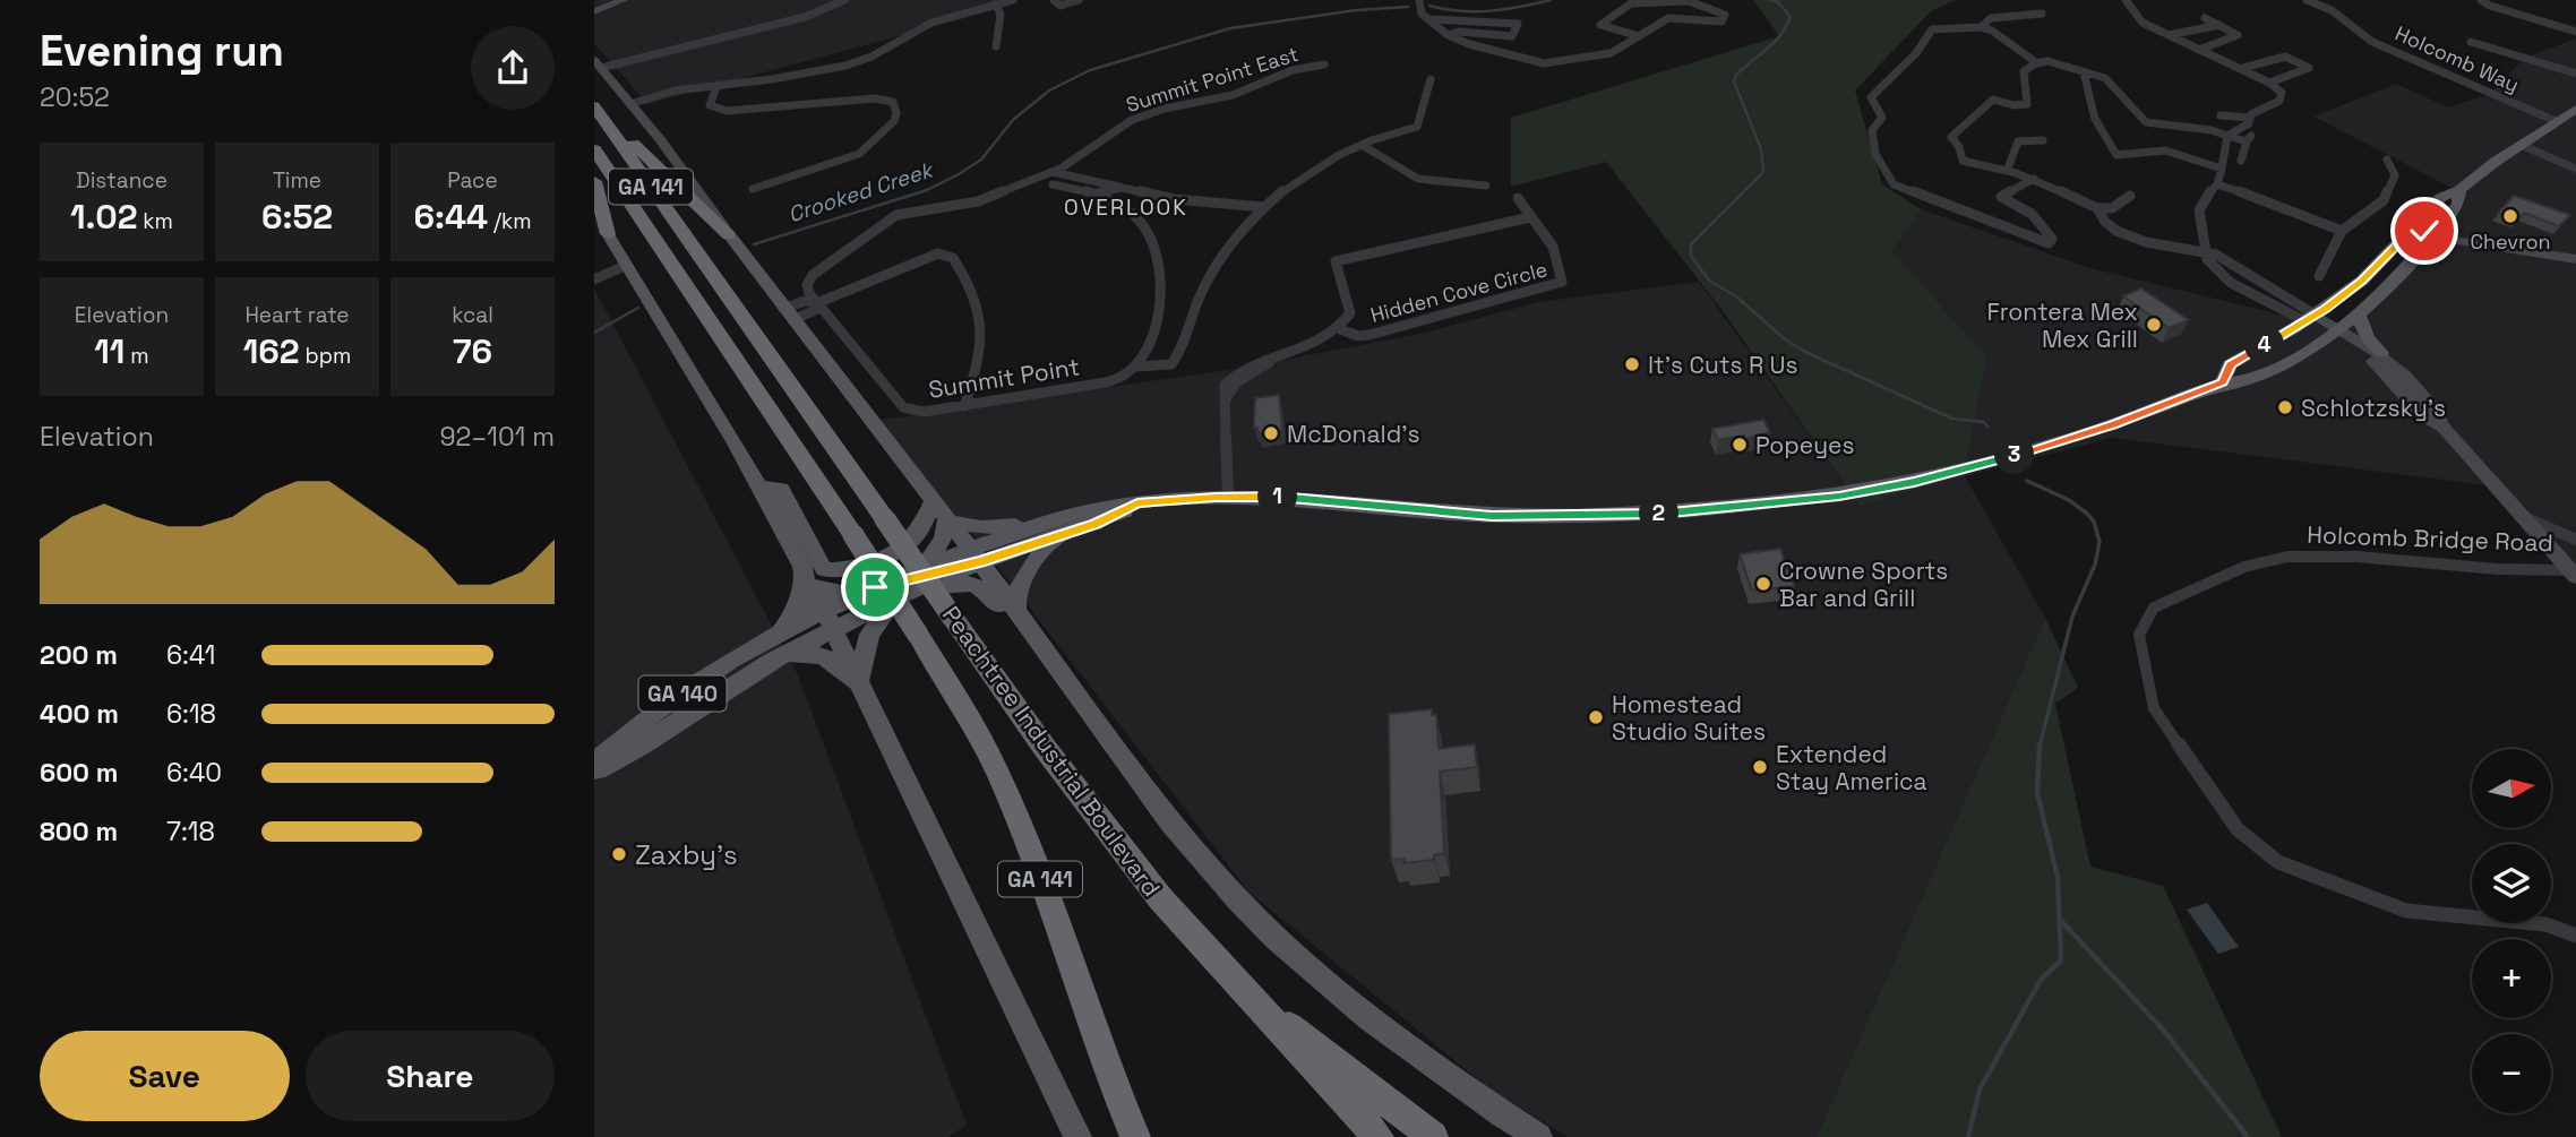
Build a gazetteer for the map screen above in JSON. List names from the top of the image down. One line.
{"streets":{"highway":["GA 141","Peachtree Industrial Boulevard"],"main road":["Holcomb Bridge Road","GA 140"],"street":["Holcomb Way","Summit Point East","Hidden Cove Circle","Summit Point"]},"crossings":[["Holcomb Way","GA 140"],["Summit Point East","Summit Point"],["GA 141","Peachtree Industrial Boulevard"],["Hidden Cove Circle","GA 140"],["Holcomb Bridge Road","GA 140"]],"districts":["OVERLOOK"],"water":["Crooked Creek"],"places":["Chevron","Frontera Mex Mex Grill","It's Cuts R Us","Schlotzsky's","McDonald's","Popeyes","Crowne Sports Bar and Grill","Homestead Studio Suites","Extended Stay America","Zaxby's"],"north":"right","page":{"heading":["Evening run","20:52"],"stats":[["Distance","1.02 km"],["Time","6:52"],["Pace","6:44 /km"],["Elevation","11 m"],["Heart rate","162 bpm"],["kcal","76"]],"pins":["4","3","1","2"],"chart":["Elevation","92–101 m"],"list":[{"name":"200 m","note":"6:41"},{"name":"400 m","note":"6:18"},{"name":"600 m","note":"6:40"},{"name":"800 m","note":"7:18"}],"map_buttons":["+","−"],"buttons":["Save","Share"]}}
